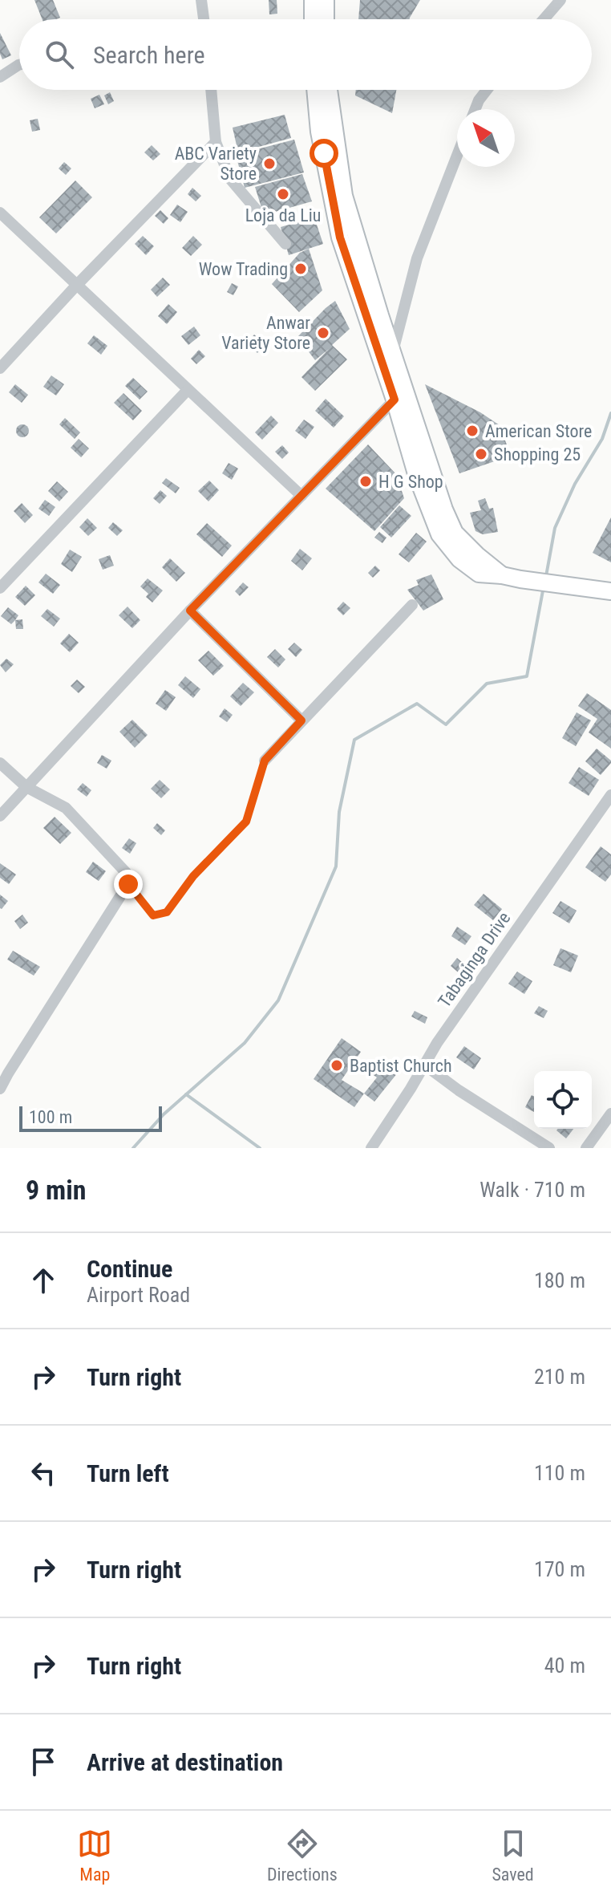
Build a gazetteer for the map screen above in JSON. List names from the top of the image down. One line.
{"streets":{"street":["Tabaginga Drive"]},"places":["ABC Variety Store","Loja da Liu","Wow Trading","Anwar Variety Store","American Store","Shopping 25","H G Shop","Baptist Church"],"scale_bar":"100 m","north":"top left","page":{"search":"Search here","scale":"100 m","heading":["9 min","Walk · 710 m"],"list":[["Continue","Airport Road","180 m"],["Turn right","210 m"],["Turn left","110 m"],["Turn right","170 m"],["Turn right","40 m"],"Arrive at destination"],"nav":["Map","Directions","Saved"]}}
